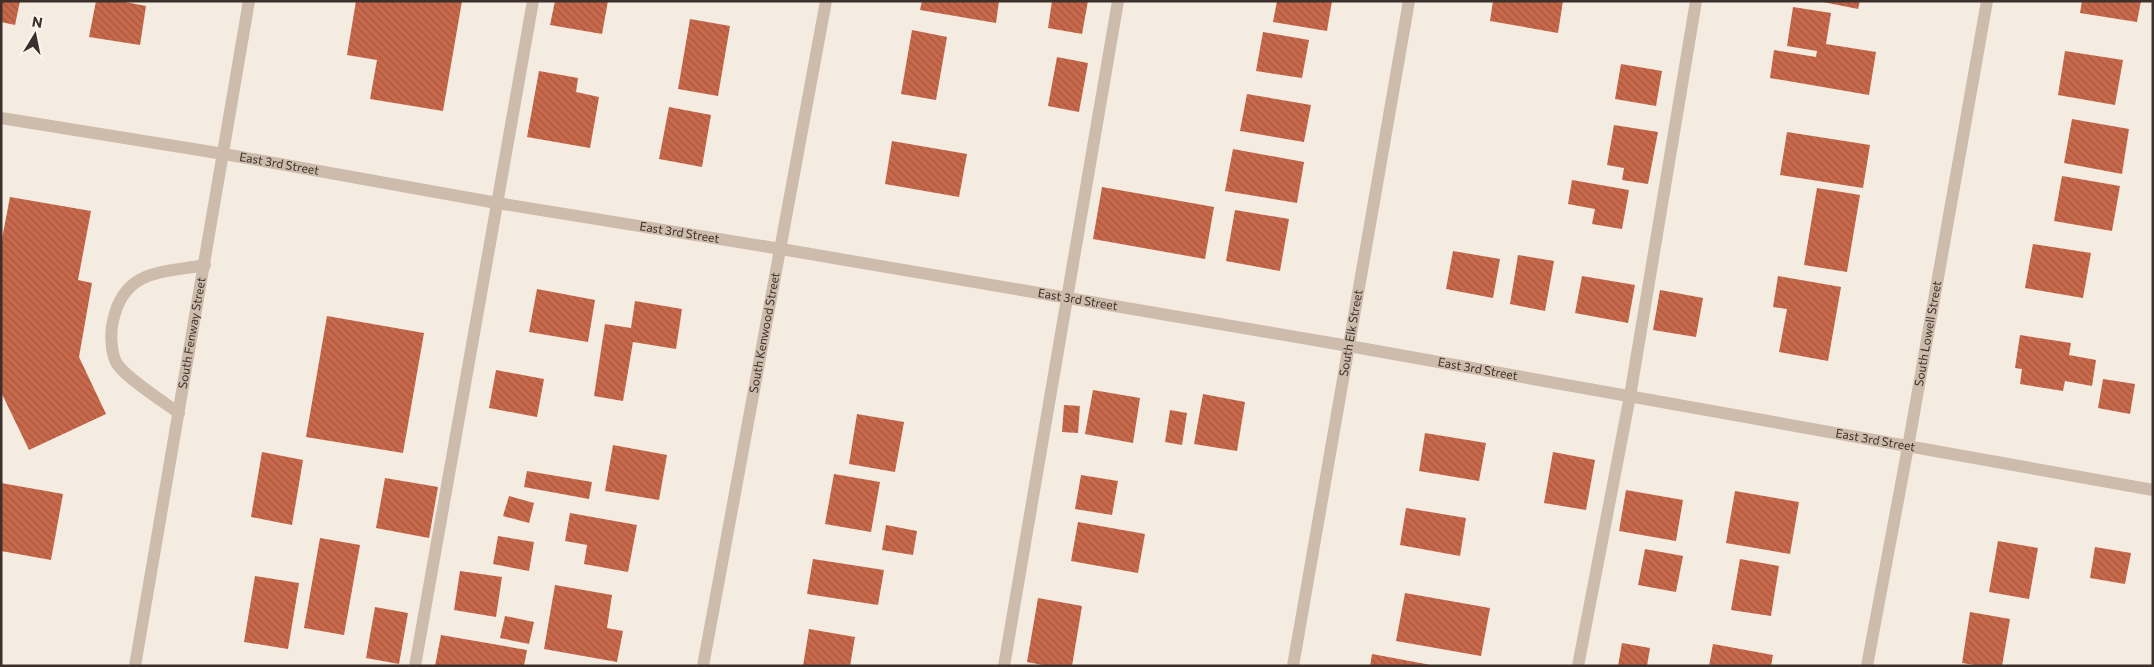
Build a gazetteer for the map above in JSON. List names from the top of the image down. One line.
{"streets":{"street":["East 3rd Street","South Fenway Street","South Kenwood Street","South Elk Street","South Lowell Street"]},"crossings":[["East 3rd Street","South Fenway Street"],["East 3rd Street","South Kenwood Street"],["East 3rd Street","South Elk Street"],["East 3rd Street","South Lowell Street"]],"north":"top"}
